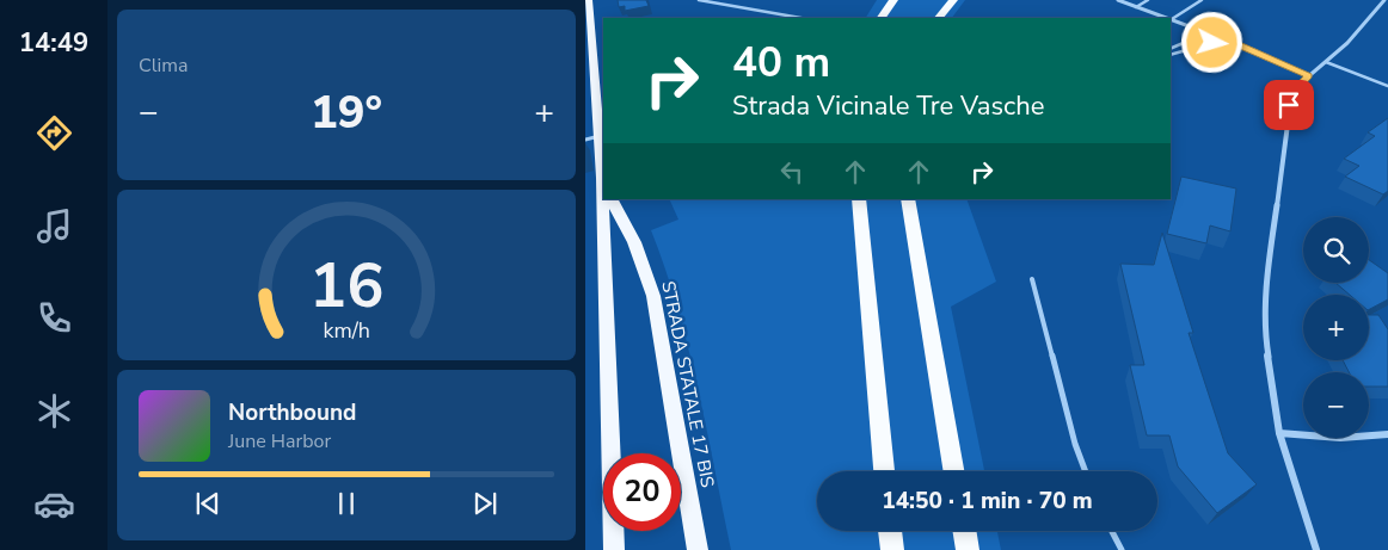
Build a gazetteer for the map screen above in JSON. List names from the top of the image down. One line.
{"streets":{"main road":["STRADA STATALE 17 BIS"]},"page":{"tabs":"14:49","tile":"Clima","turn":["40 m","Strada Vicinale Tre Vasche"],"heat":["−","19°","+"],"map_buttons":["+","−"],"song":["Northbound","June Harbor"],"limit":"20","trip":"14:50 · 1 min · 70 m","gauge":["16","km/h"]}}
